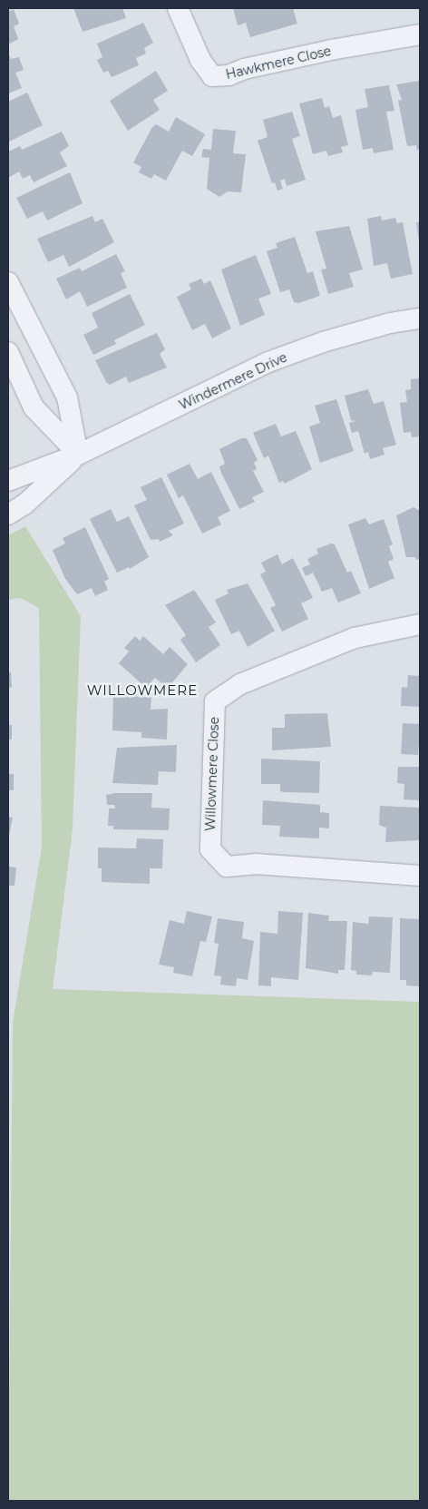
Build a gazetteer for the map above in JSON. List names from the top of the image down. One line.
{"streets":{"street":["Hawkmere Close","Windermere Drive","Willowmere Close"]},"districts":["WILLOWMERE"]}
